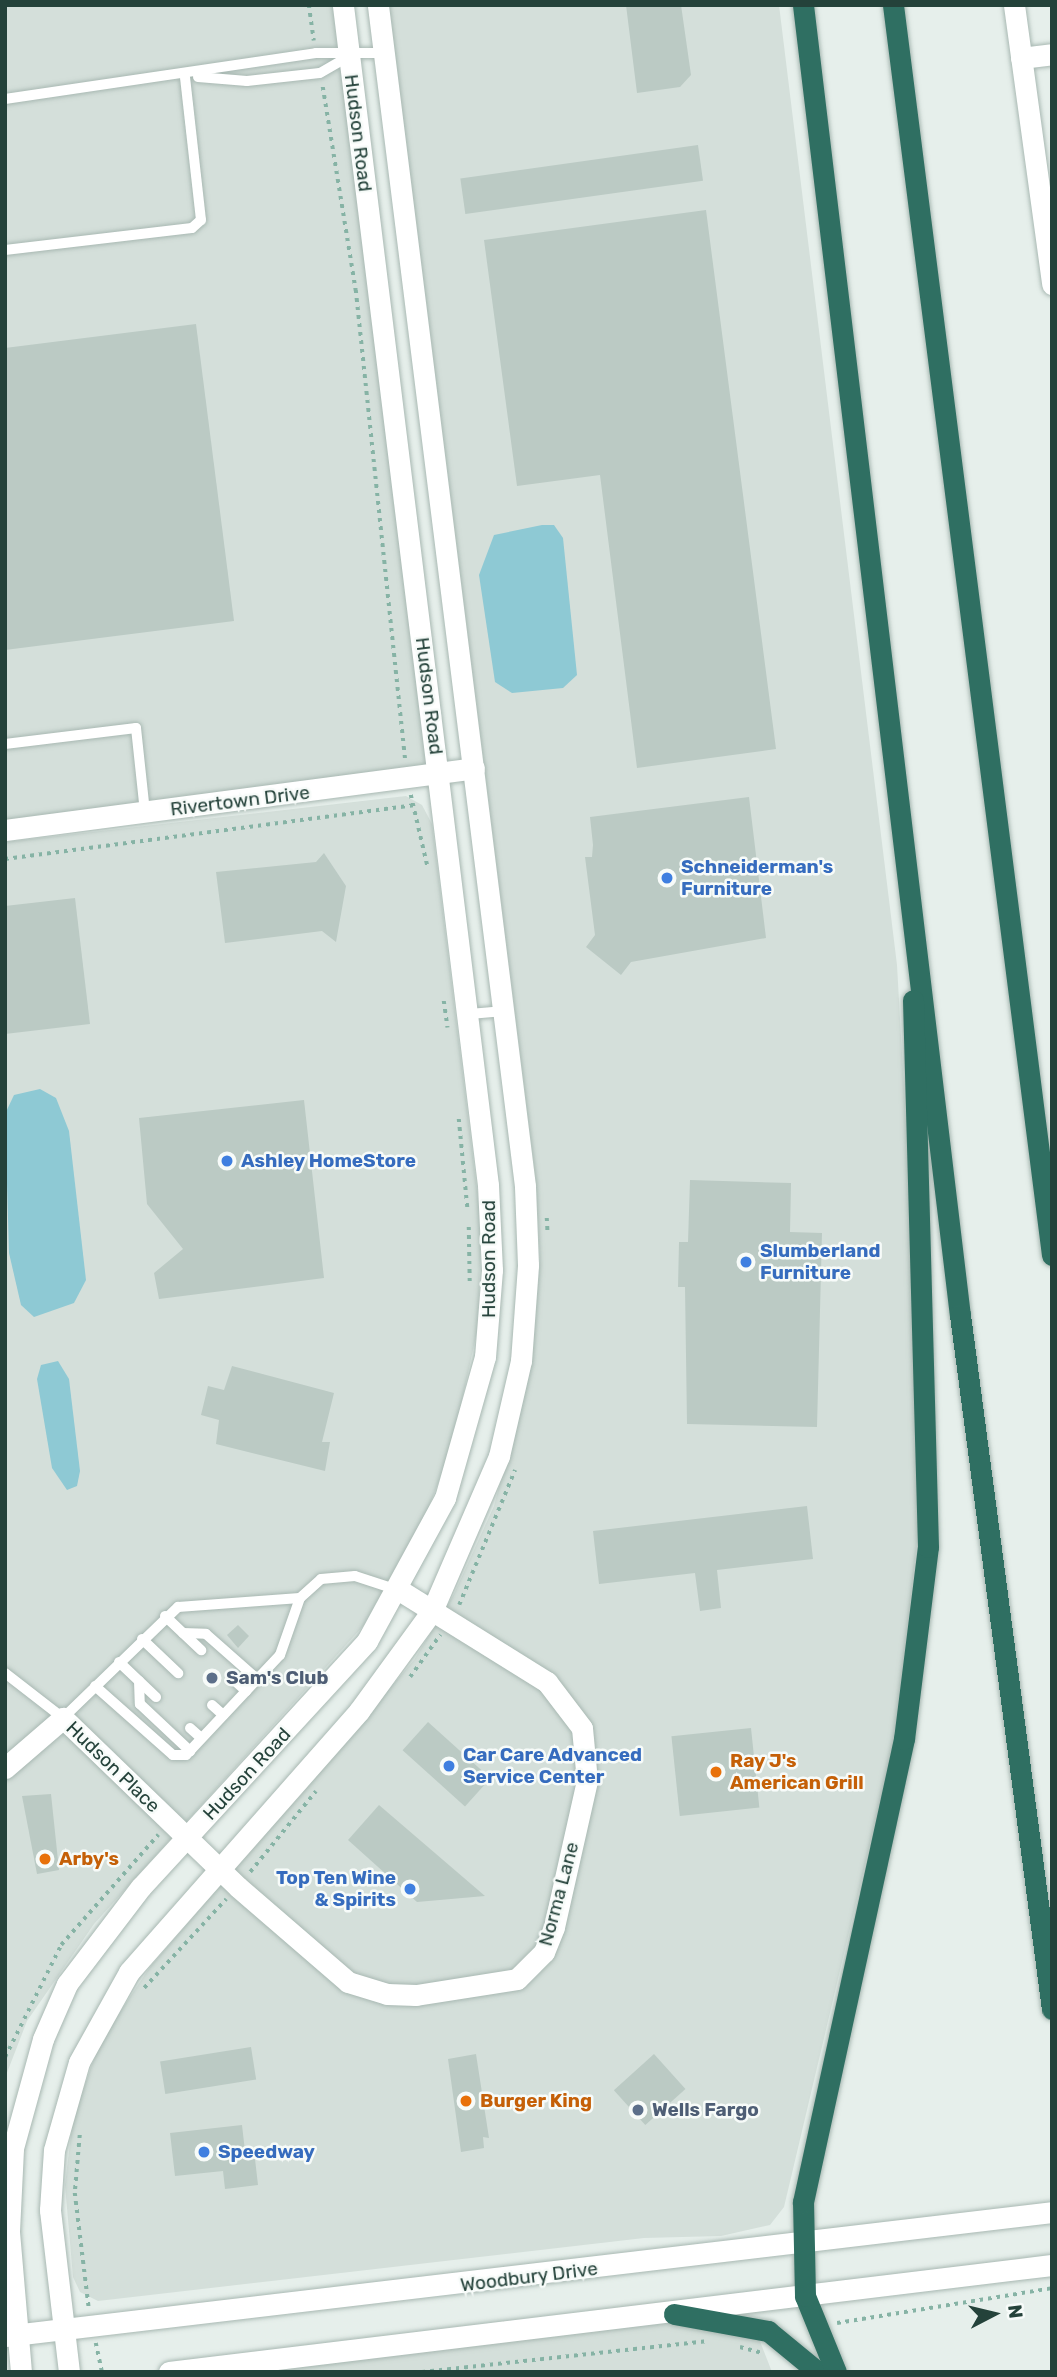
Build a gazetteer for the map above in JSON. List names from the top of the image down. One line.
{"streets":{"street":["Hudson Road","Rivertown Drive","Hudson Place","Norma Lane","Woodbury Drive"]},"crossings":[["Hudson Road","Rivertown Drive"],["Hudson Road","Hudson Place"],["Hudson Road","Norma Lane"],["Hudson Road","Woodbury Drive"],["Hudson Place","Norma Lane"]],"places":["Schneiderman's Furniture","Ashley HomeStore","Slumberland Furniture","Sam's Club","Car Care Advanced Service Center","Ray J's American Grill","Arby's","Top Ten Wine & Spirits","Burger King","Wells Fargo","Speedway"],"north":"right"}
